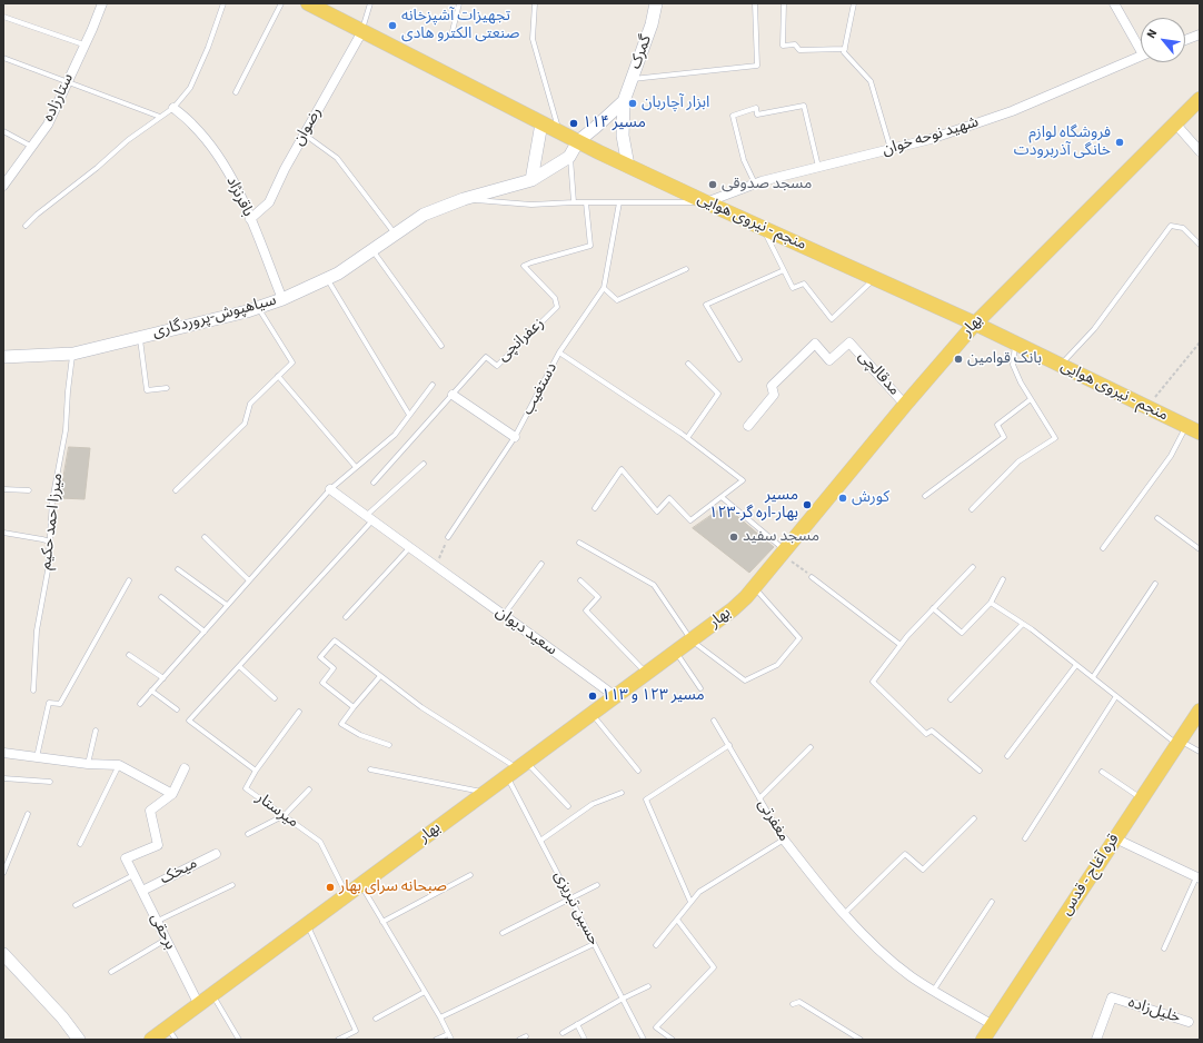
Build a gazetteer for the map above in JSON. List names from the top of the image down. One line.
{"streets":{"main road":["منجم - نیروی هوایی","بهار","قره آغاج - قدس"],"street":["گمرک","ستارزاده","رضوان","شهید نوحه خوان","باقرنژاد","سیاهپوش-پروردگاری","مدقالچی","سعید دیوان","مغفرتی","میخک","برحقی","خلیل‌زاده"],"lane":["زعفرانچی","دستغیب","میرزا احمد حکیم","میرستار","حسین تبریزی"]},"crossings":[["گمرک","منجم - نیروی هوایی"],["رضوان","باقرنژاد"],["رضوان","منجم - نیروی هوایی"],["شهید نوحه خوان","منجم - نیروی هوایی"],["باقرنژاد","سیاهپوش-پروردگاری"],["منجم - نیروی هوایی","بهار"],["سیاهپوش-پروردگاری","میرزا احمد حکیم"],["بهار","مدقالچی"],["بهار","سعید دیوان"],["بهار","میرستار"],["بهار","حسین تبریزی"],["بهار","برحقی"],["مغفرتی","قره آغاج - قدس"],["میخک","برحقی"]],"places":["تجهیزات آشپزخانه صنعتی الکترو هادی","ابزار آچاربان","مسیر ۱۱۴","فروشگاه لوازم خانگی آذربرودت","مسجد صدوقی","بانک قوامین","کورش","مسیر ۱۲۳-بهار-اره گر","مسجد سفید","مسیر ۱۲۳ و ۱۱۳","صبحانه سرای بهار"],"north":"top left"}
